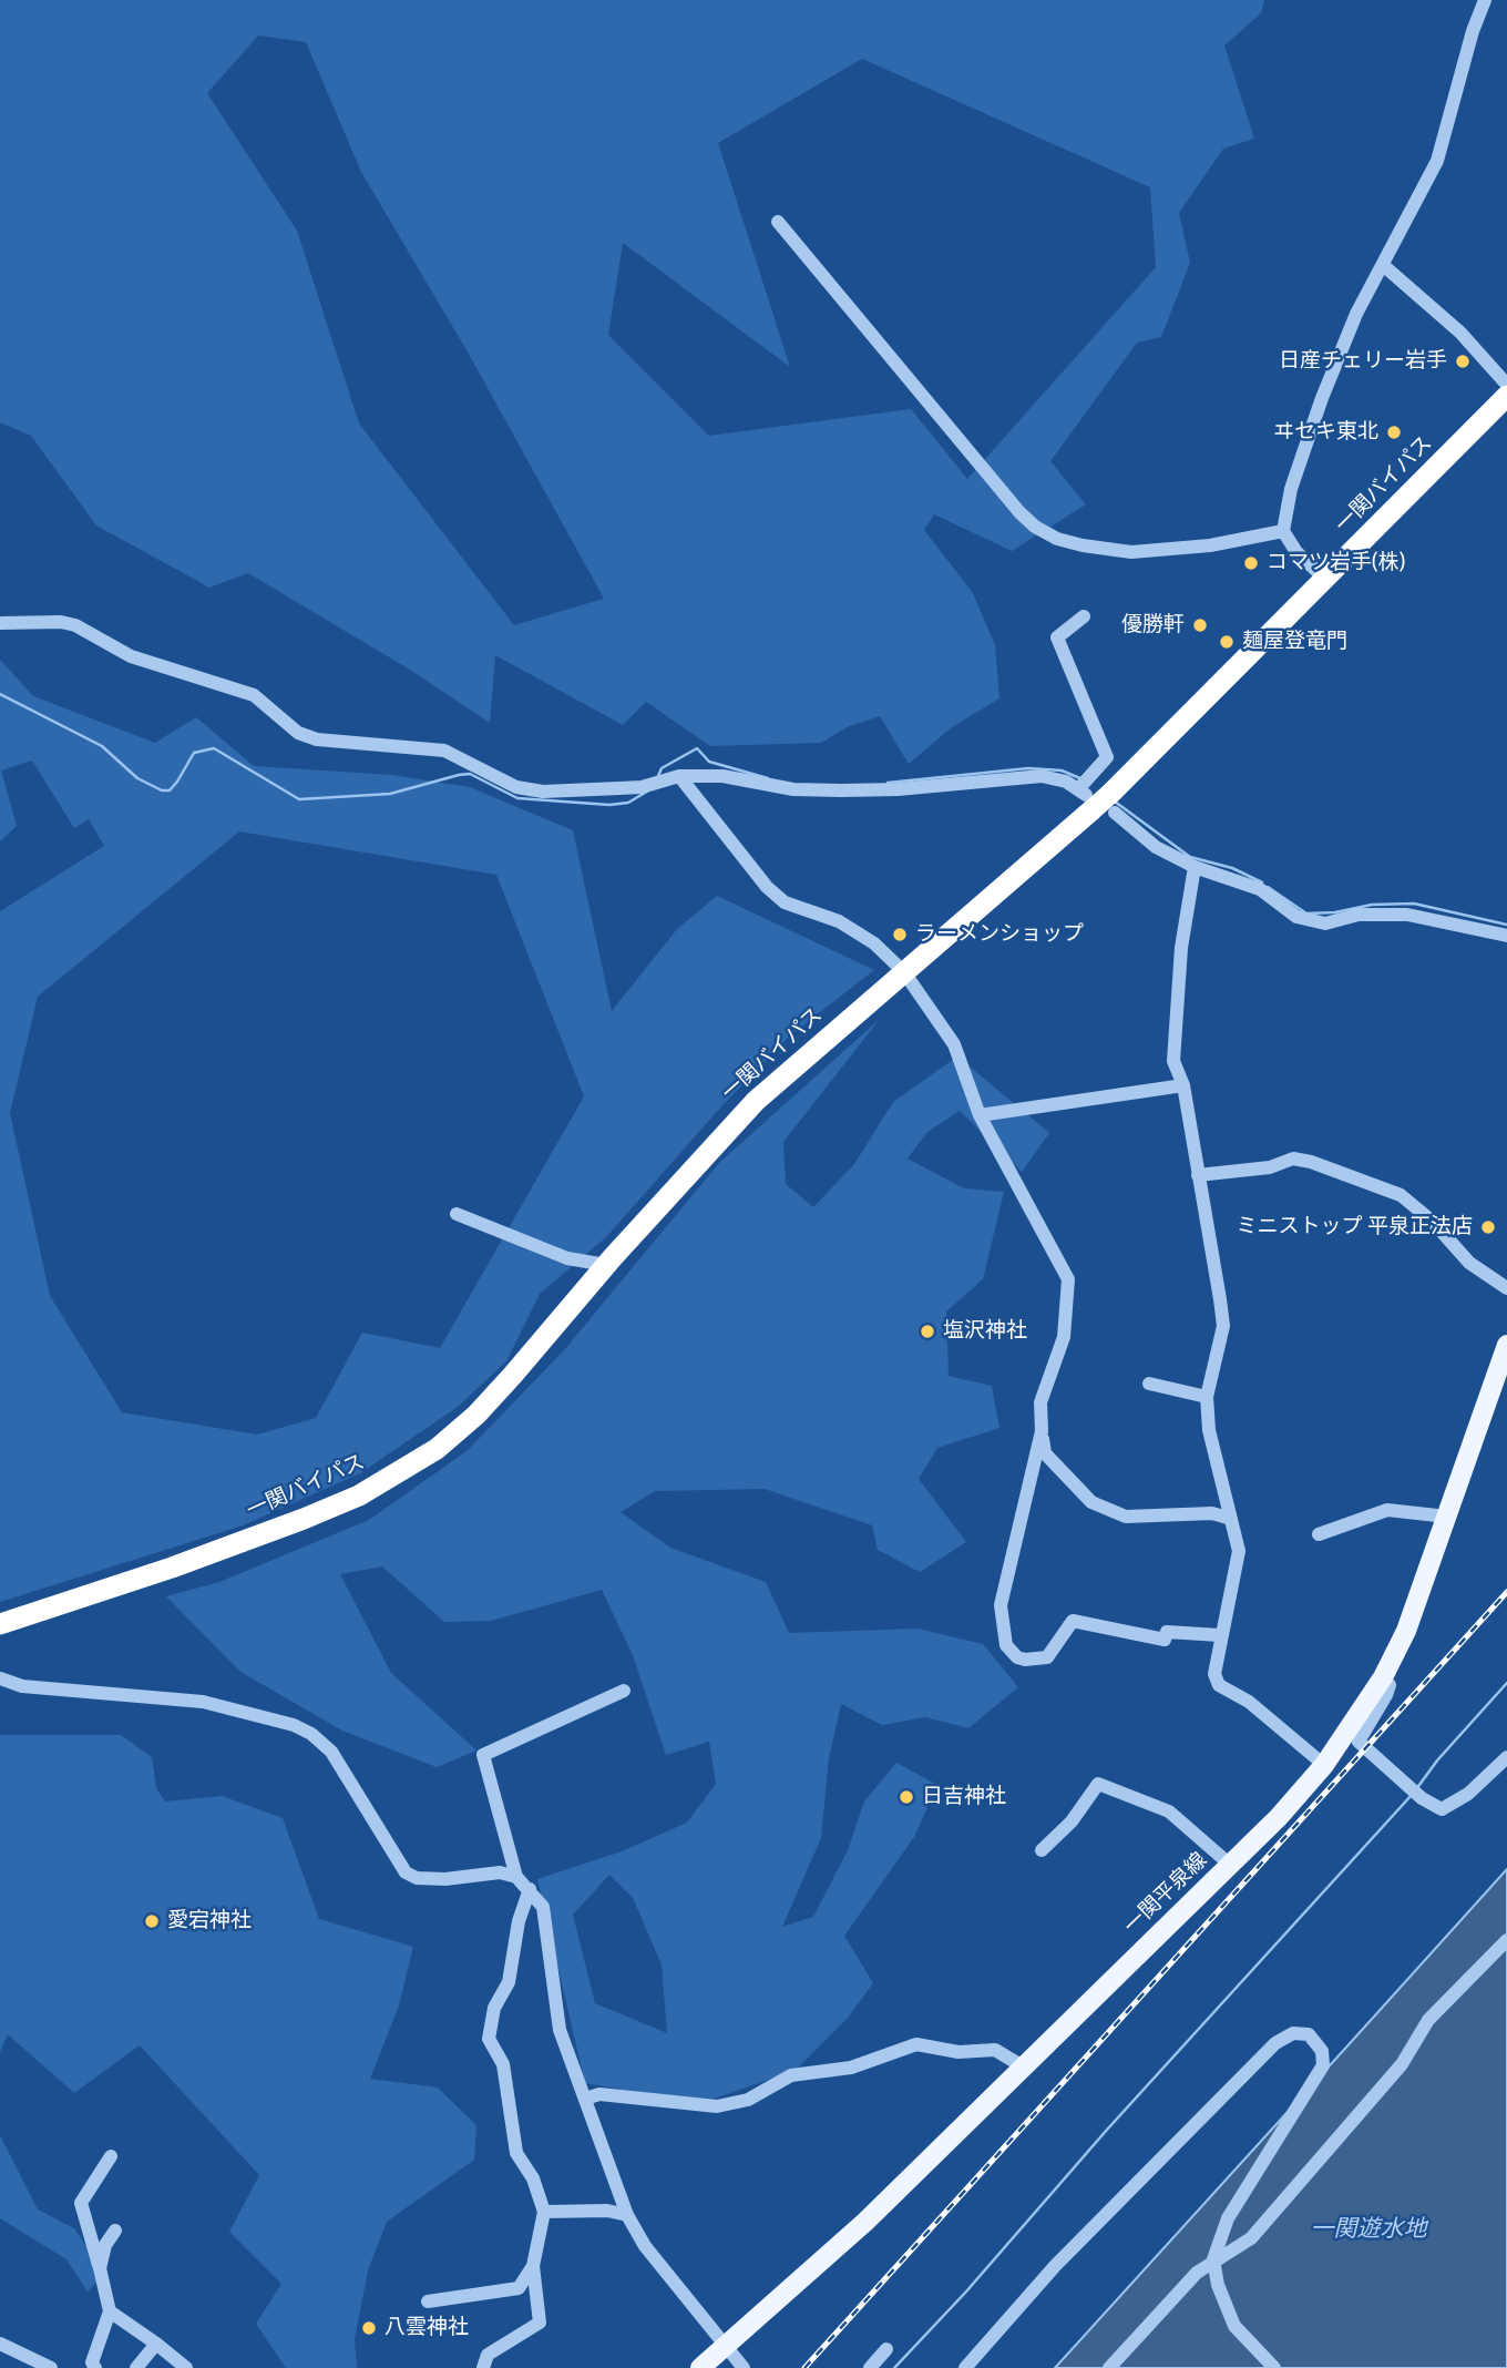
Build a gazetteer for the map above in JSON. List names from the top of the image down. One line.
{"streets":{"highway":["一関バイパス"],"main road":["一関平泉線"]},"water":["一関遊水地"],"places":["日産チェリー岩手","ヰセキ東北","コマツ岩手(株)","優勝軒","麺屋登竜門","ラーメンショップ","ミニストップ 平泉正法店","塩沢神社","日吉神社","愛宕神社","八雲神社"]}
